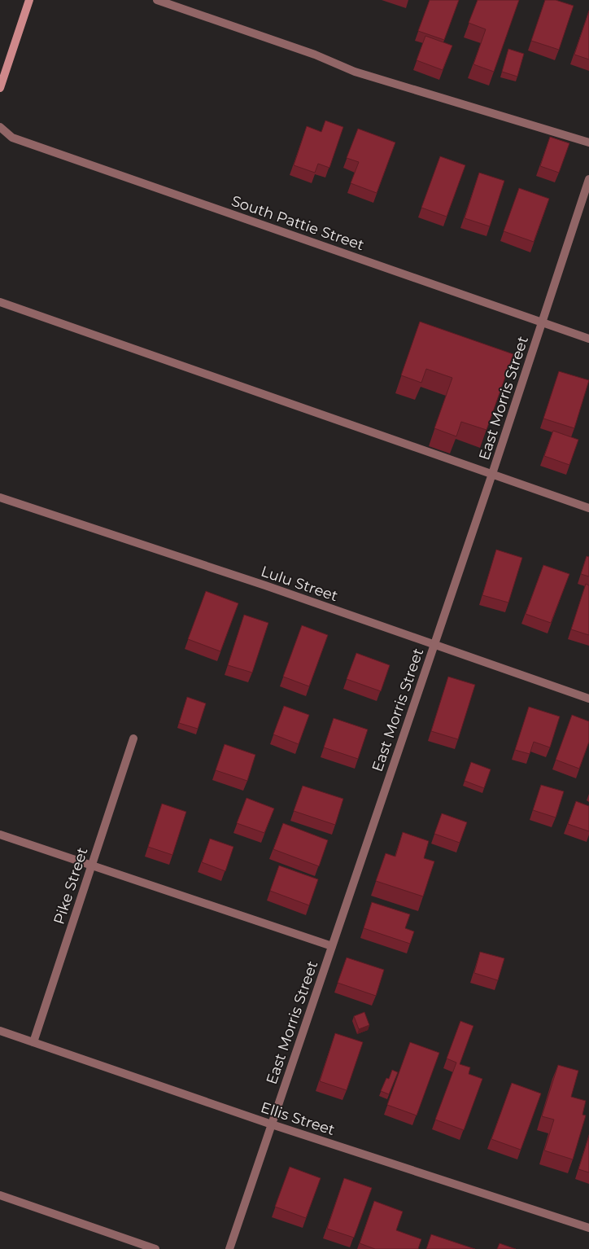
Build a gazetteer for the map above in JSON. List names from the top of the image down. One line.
{"streets":{"street":["South Pattie Street","East Morris Street","Lulu Street","Pike Street","Ellis Street"]},"crossings":[["South Pattie Street","East Morris Street"],["East Morris Street","Lulu Street"],["East Morris Street","Ellis Street"],["Pike Street","Ellis Street"]]}
